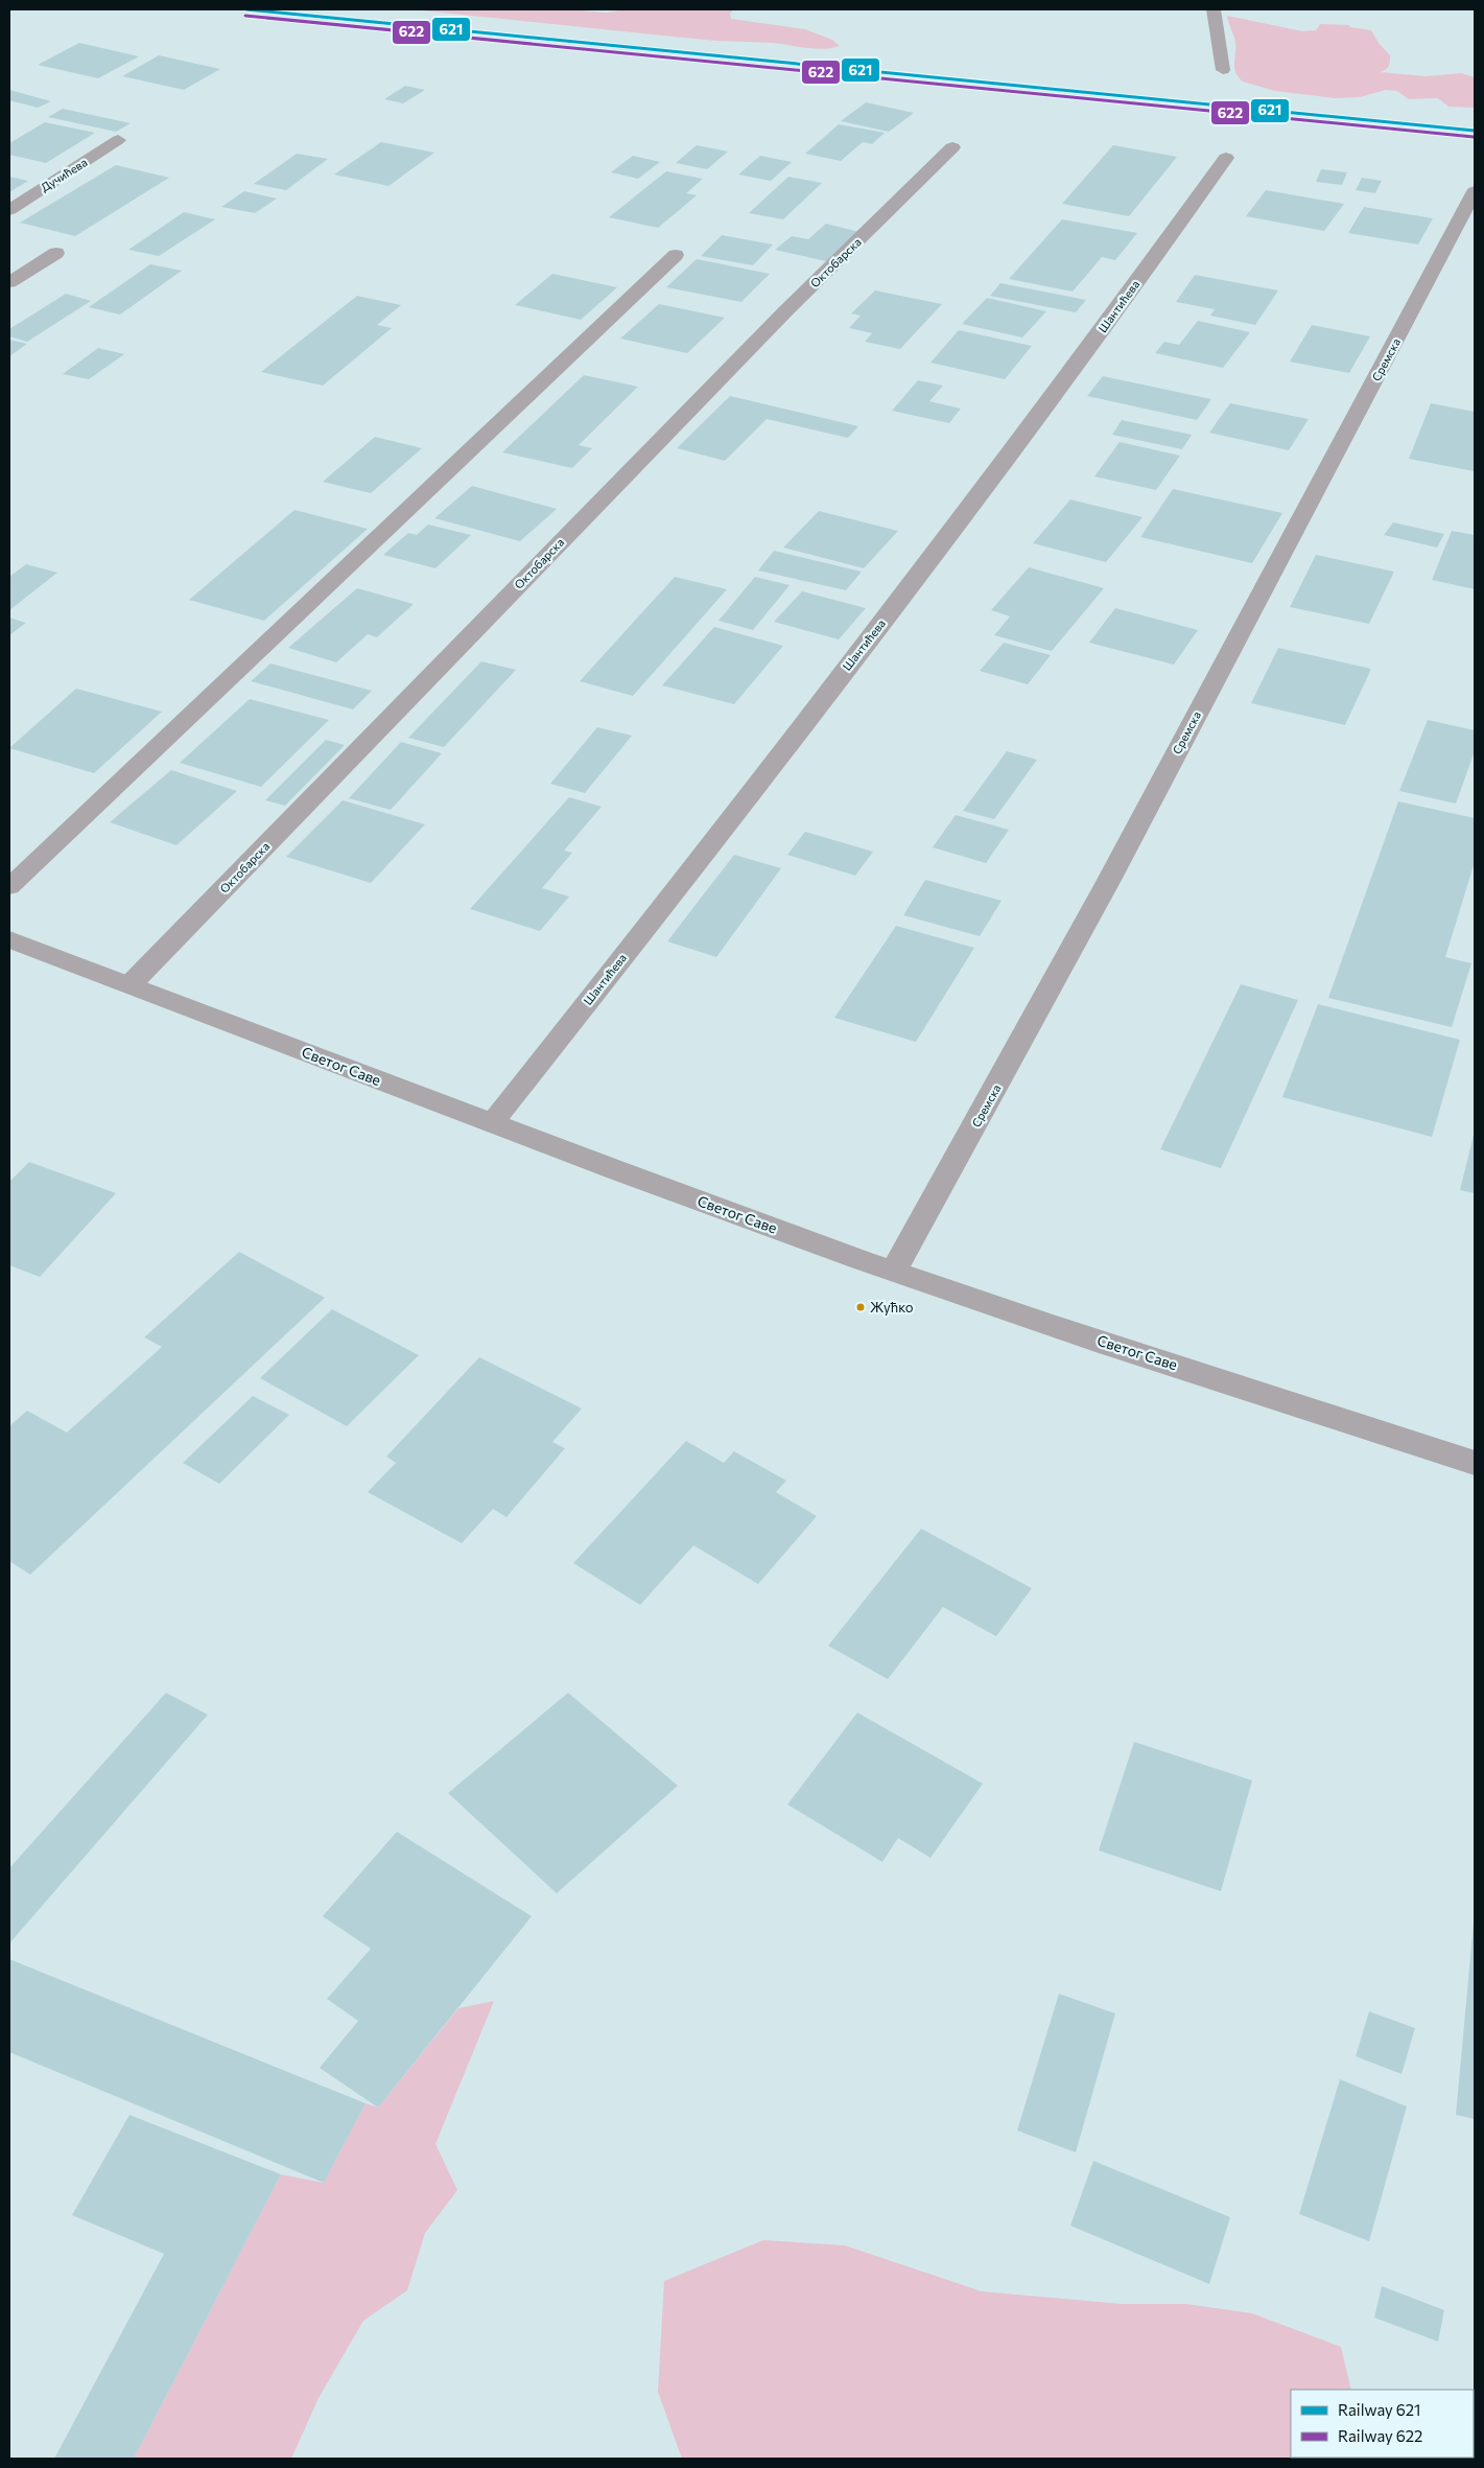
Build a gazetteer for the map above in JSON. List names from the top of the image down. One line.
{"streets":{"street":["Дучићева","Октобарска","Шантићева","Сремска","Светог Саве"]},"crossings":[["Октобарска","Светог Саве"],["Шантићева","Светог Саве"],["Сремска","Светог Саве"]],"places":["Жућко"],"lines":["rail line 621","rail line 622"],"legend":["Railway 621","Railway 622"]}
